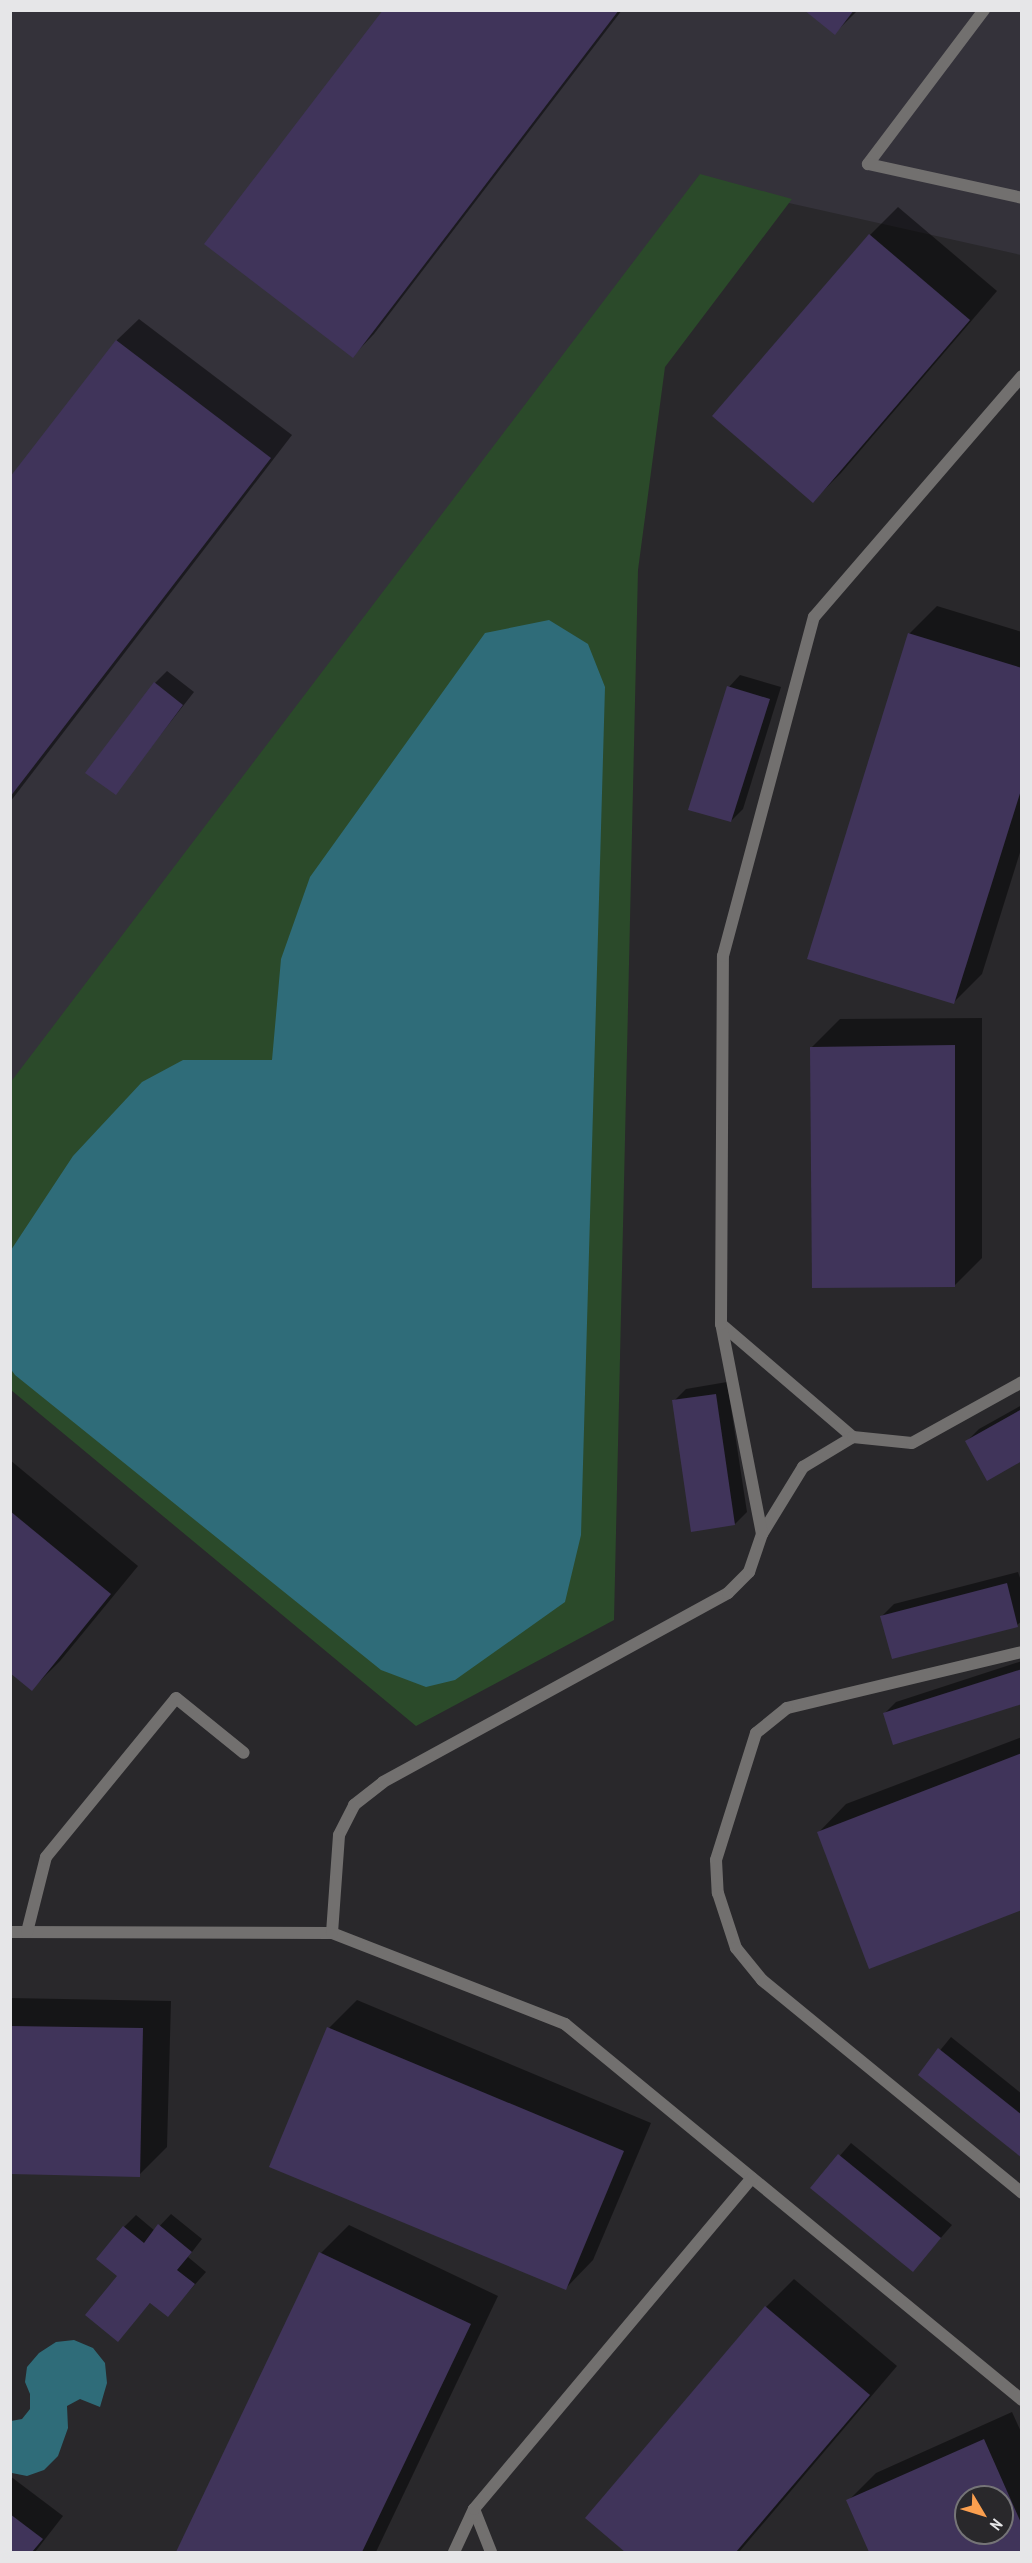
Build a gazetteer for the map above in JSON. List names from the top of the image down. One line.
{"north":"bottom right"}
